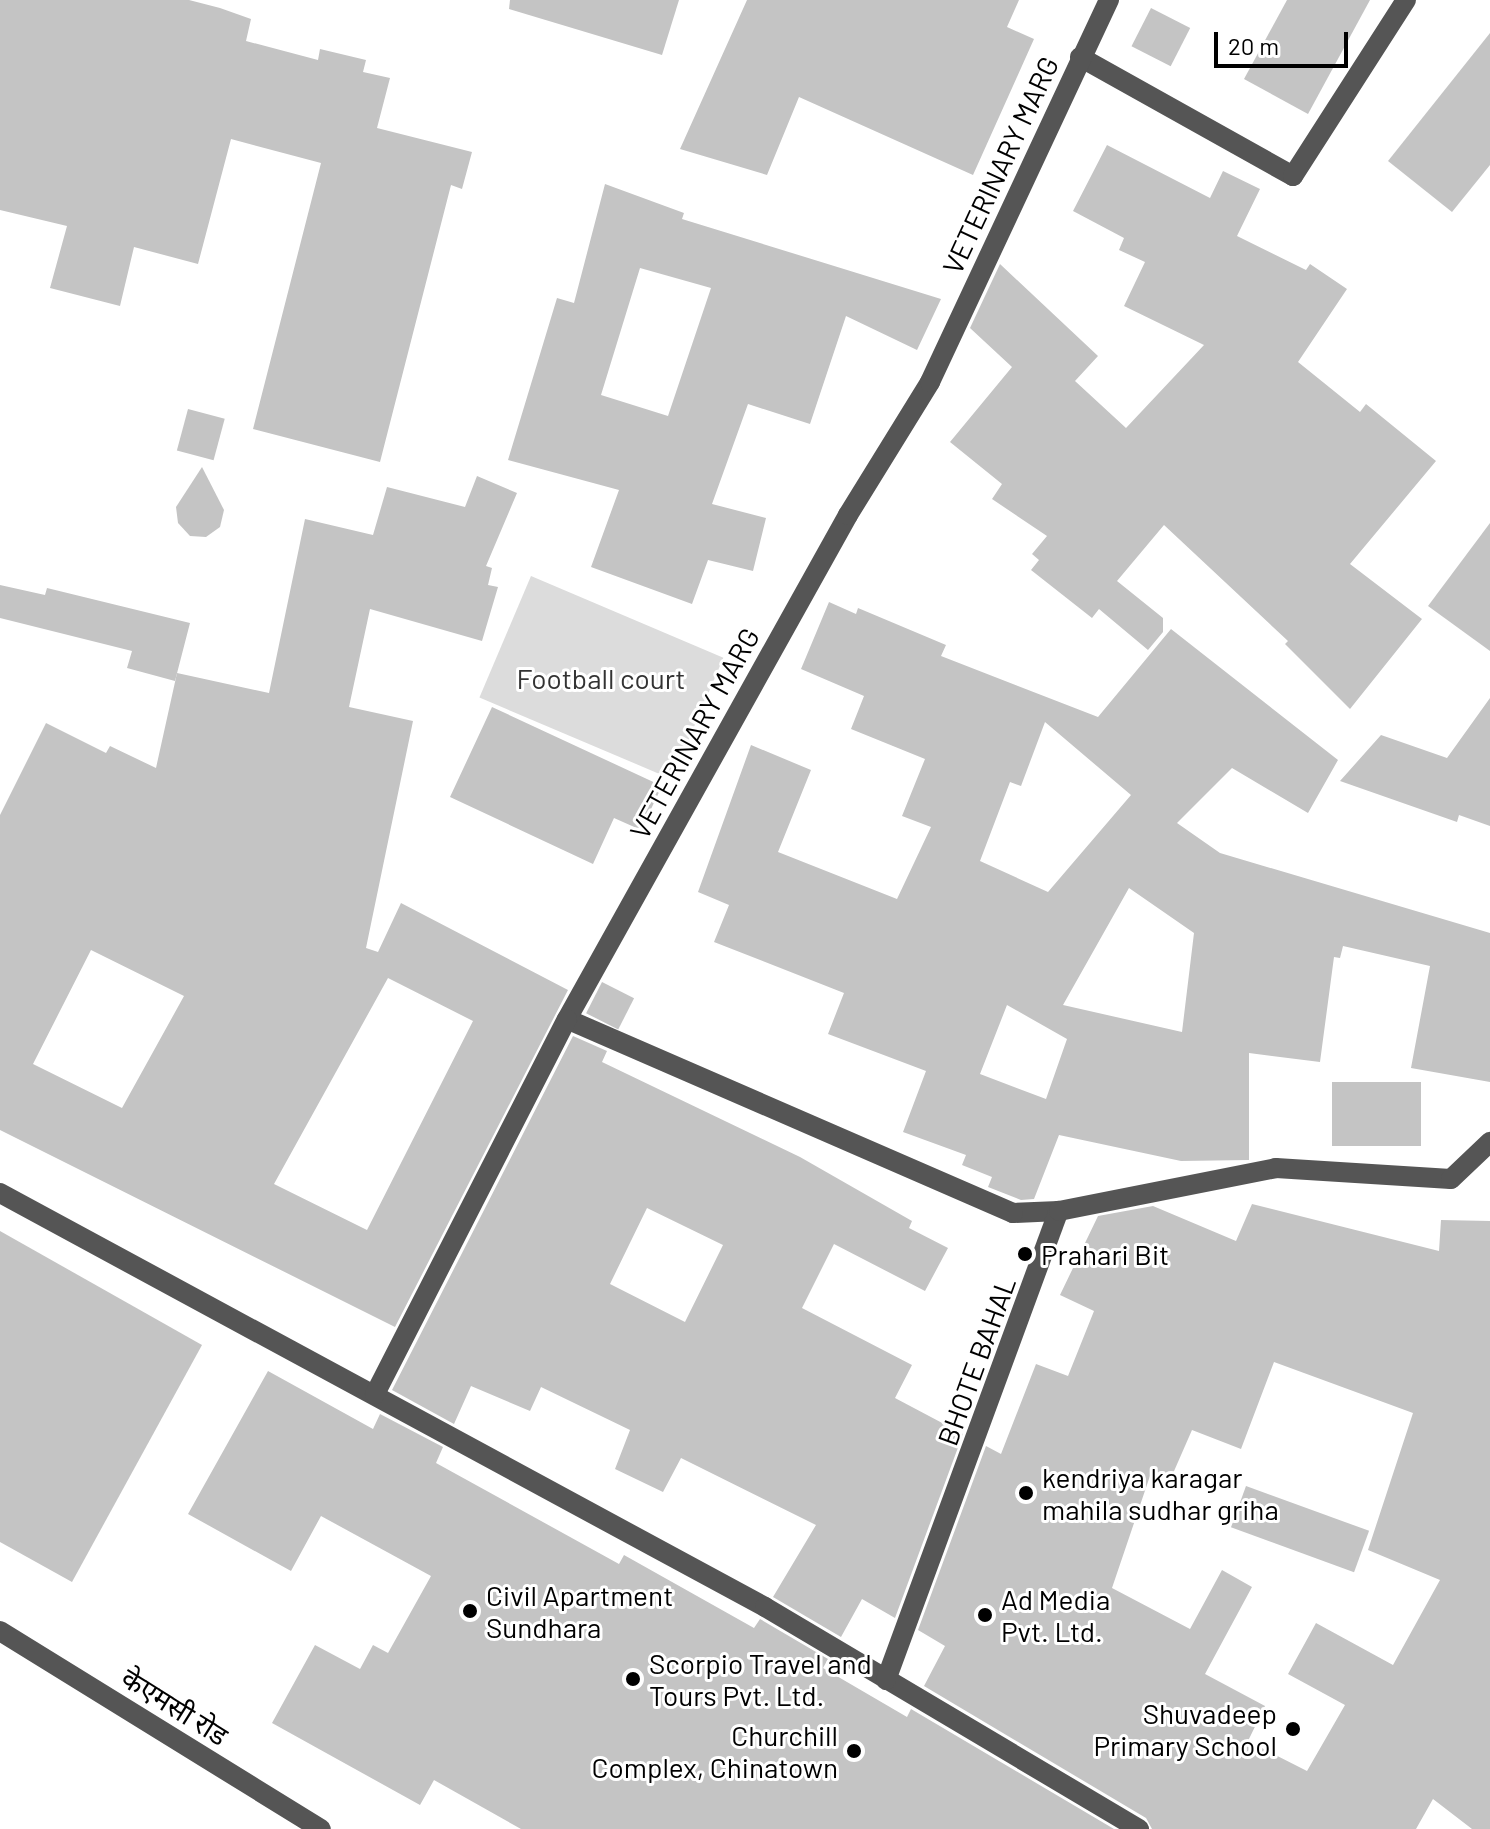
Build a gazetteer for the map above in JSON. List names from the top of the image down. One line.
{"streets":{"street":["VETERINARY MARG","BHOTE BAHAL","केएमसी रोड"]},"parks":["Football court"],"places":["Prahari Bit","kendriya karagar mahila sudhar griha","Civil Apartment Sundhara","Ad Media Pvt. Ltd.","Scorpio Travel and Tours Pvt. Ltd.","Shuvadeep Primary School","Churchill Complex, Chinatown"],"scale_bar":"20 m"}
